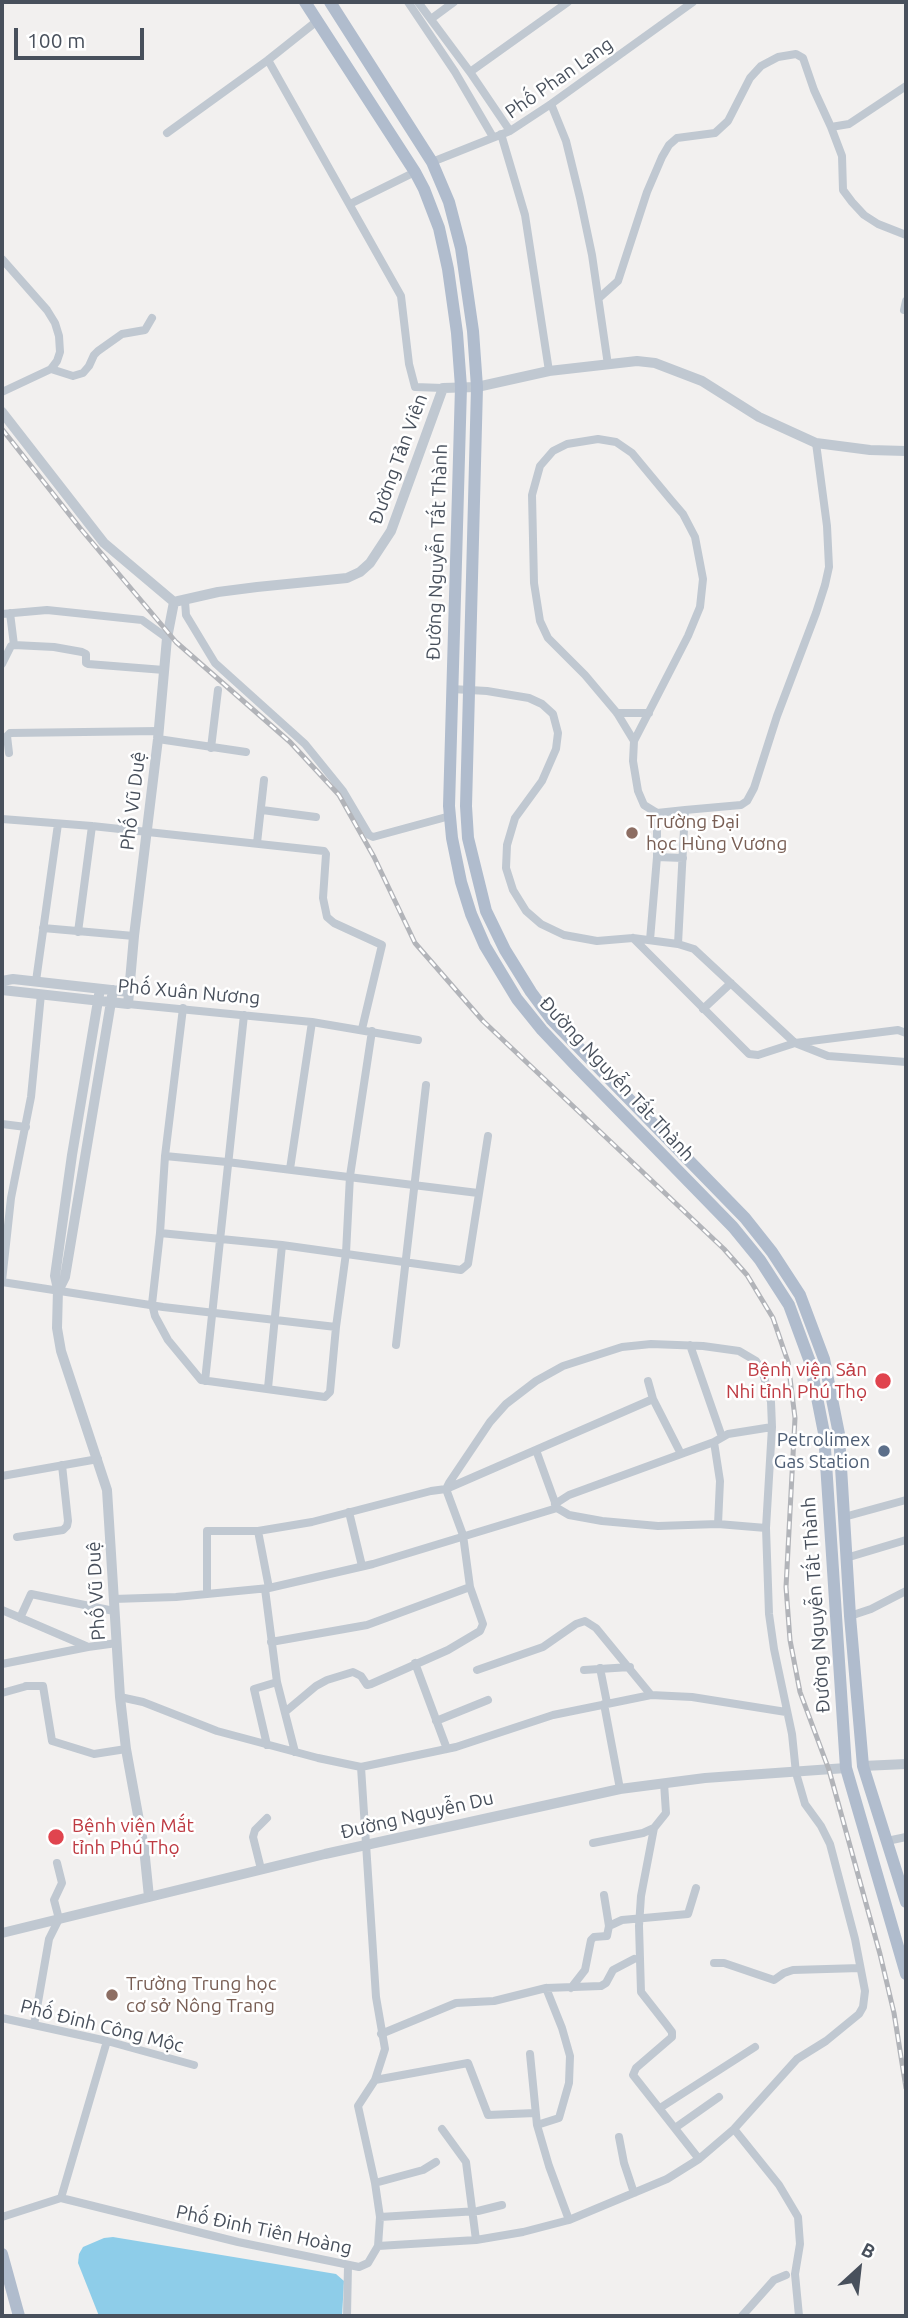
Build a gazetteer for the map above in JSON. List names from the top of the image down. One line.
{"streets":{"main road":["Đường Nguyễn Tất Thành"],"street":["Phố Phan Lang","Đường Tản Viên","Phố Vũ Duệ","Phố Xuân Nương","Đường Nguyễn Du","Phố Đinh Công Mộc","Phố Đinh Tiên Hoàng"]},"crossings":[["Phố Phan Lang","Đường Nguyễn Tất Thành"],["Đường Tản Viên","Đường Nguyễn Tất Thành"],["Đường Tản Viên","Phố Vũ Duệ"],["Đường Nguyễn Tất Thành","Đường Nguyễn Du"],["Phố Vũ Duệ","Phố Xuân Nương"],["Phố Vũ Duệ","Đường Nguyễn Du"],["Đường Nguyễn Du","Phố Đinh Tiên Hoàng"]],"places":["Trường Đại học Hùng Vương","Bệnh viện Sản Nhi tỉnh Phú Thọ","Petrolimex Gas Station","Bệnh viện Mắt tỉnh Phú Thọ","Trường Trung học cơ sở Nông Trang"],"scale_bar":"100 m","north":"top right"}
